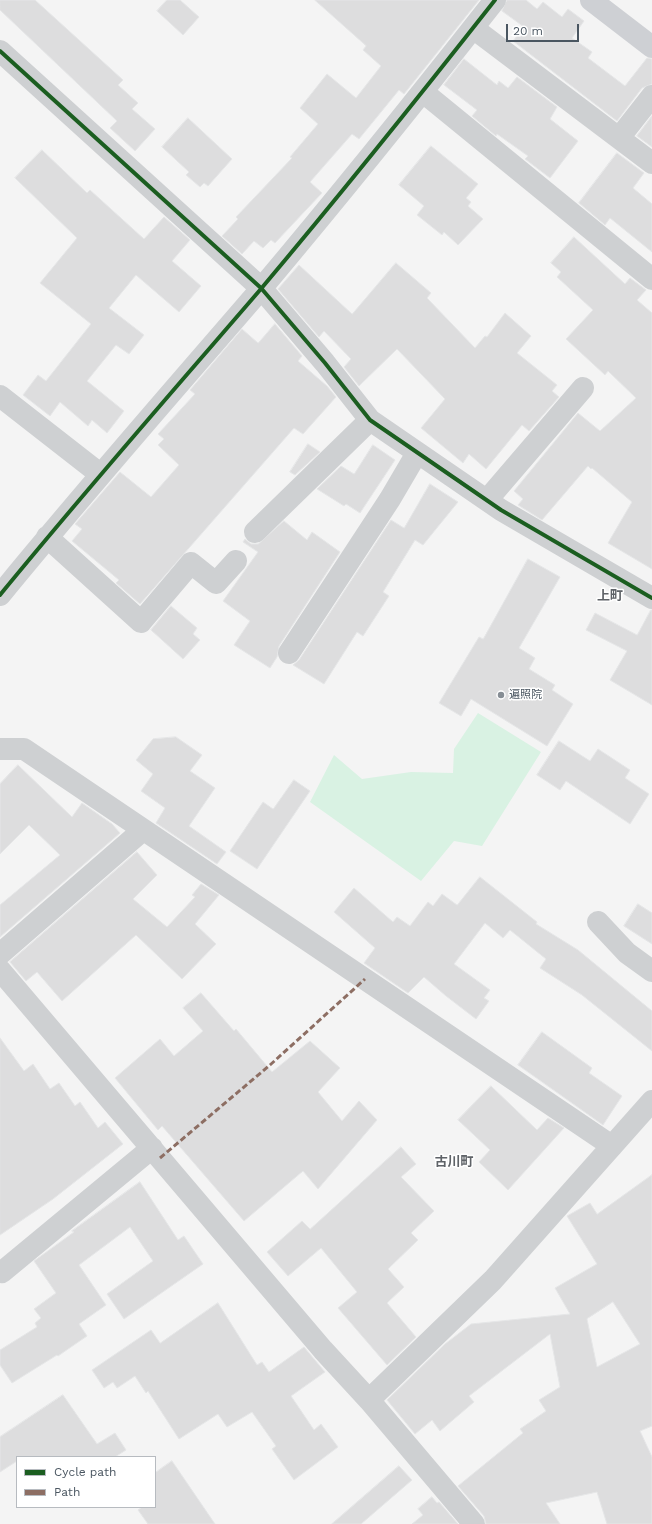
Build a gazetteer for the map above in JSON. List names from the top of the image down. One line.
{"districts":["上町","古川町"],"places":["遍照院"],"legend":["Cycle path","Path"],"scale_bar":"20 m"}
